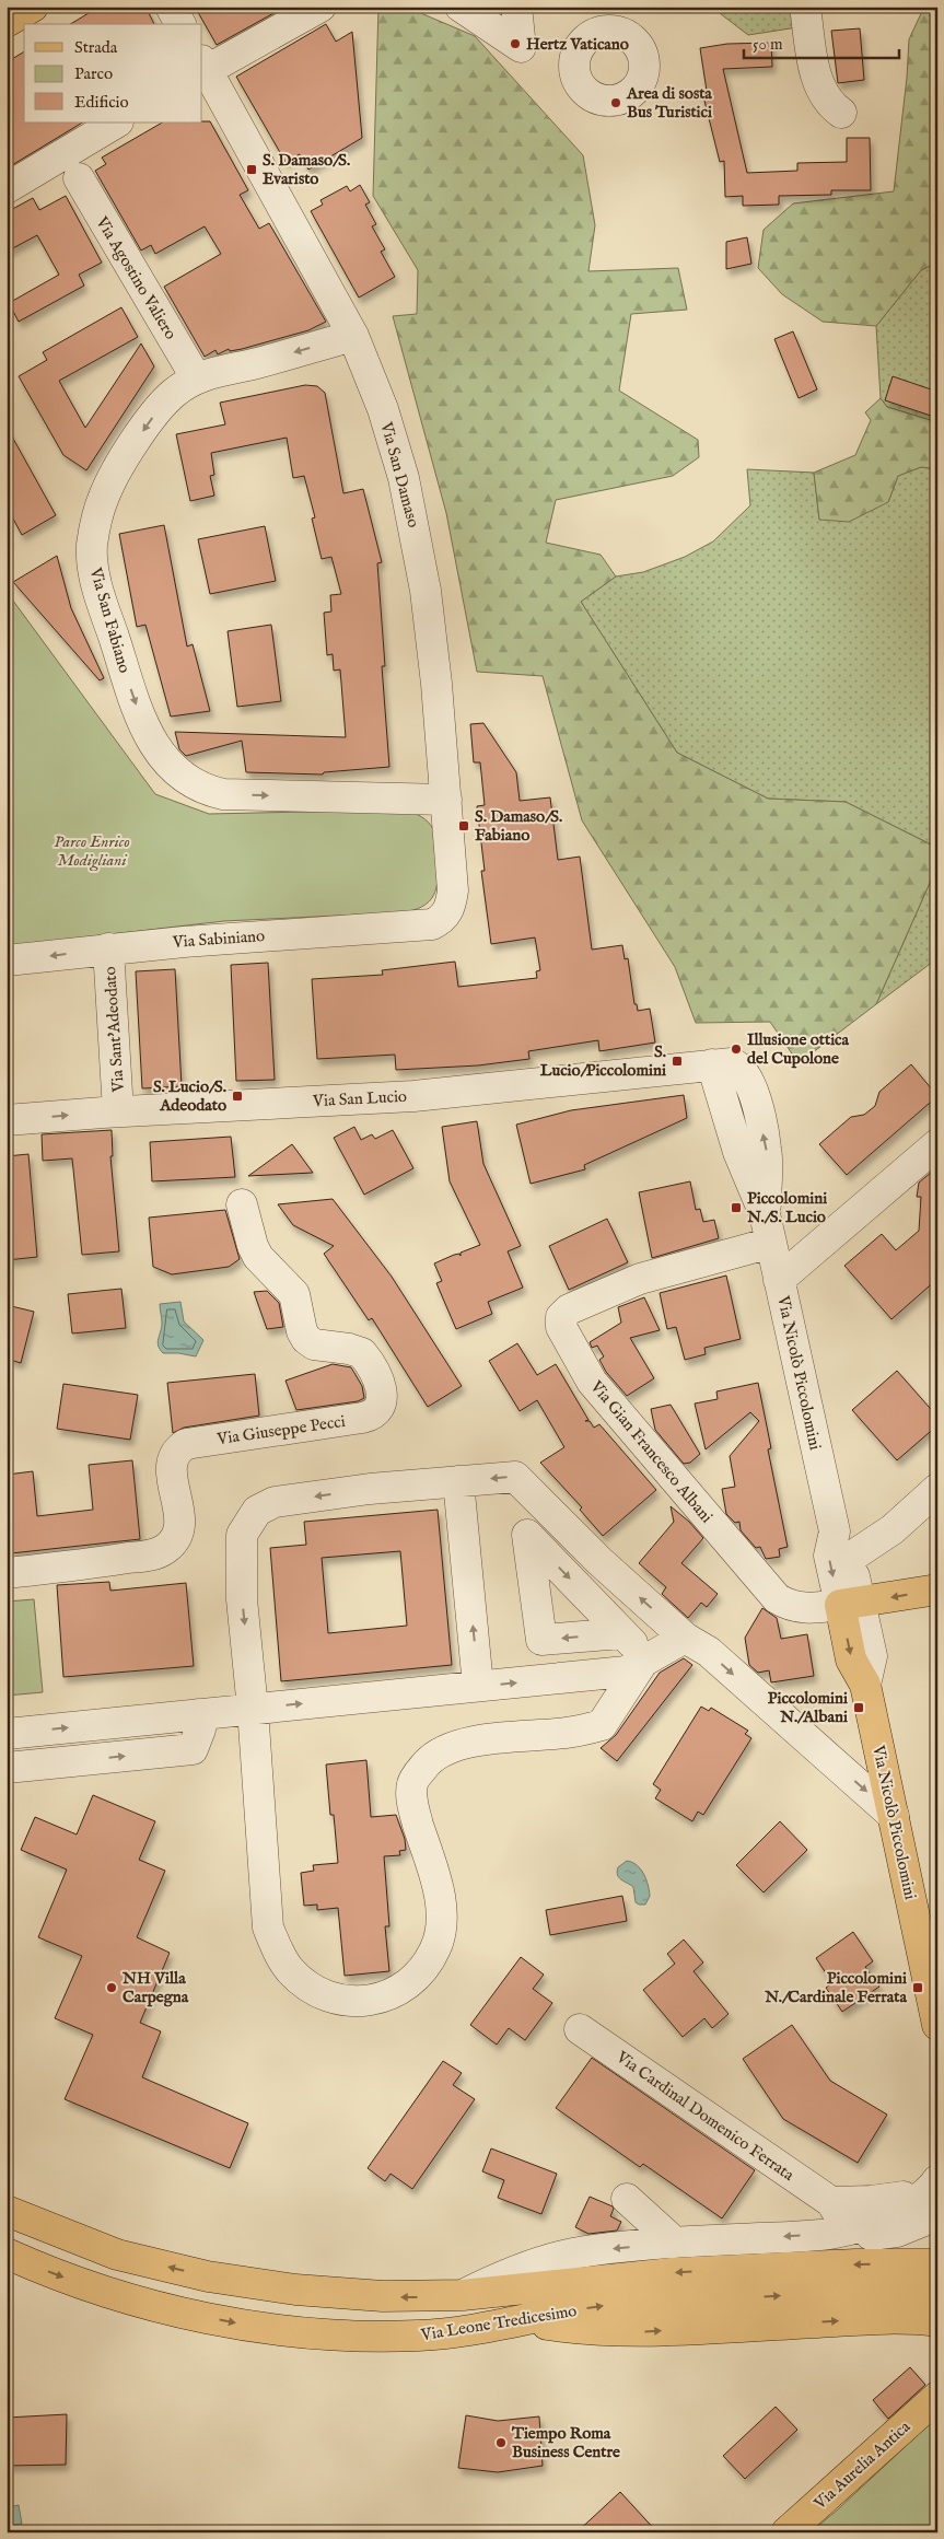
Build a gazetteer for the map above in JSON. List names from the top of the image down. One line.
{"streets":{"main road":["Via Nicolò Piccolomini","Via Leone Tredicesimo","Via Aurelia Antica"],"street":["Via Agostino Valiero","Via San Damaso","Via San Fabiano","Via Sabiniano","Via Sant'Adeodato","Via San Lucio","Via Giuseppe Pecci","Via Gian Francesco Albani","Via Cardinal Domenico Ferrata"]},"crossings":[["Via Agostino Valiero","Via San Fabiano"],["Via San Damaso","Via San Fabiano"],["Via San Damaso","Via Sabiniano"],["Via Sabiniano","Via Sant'Adeodato"],["Via Sant'Adeodato","Via San Lucio"],["Via San Lucio","Via Nicolò Piccolomini"],["Via Nicolò Piccolomini","Via Gian Francesco Albani"]],"parks":["Parco Enrico Modigliani"],"places":{"other":["Hertz Vaticano","Area di sosta Bus Turistici","Illusione ottica del Cupolone","NH Villa Carpegna","Tiempo Roma Business Centre"],"transit":["S. Damaso/S. Evaristo","S. Damaso/S. Fabiano","S. Lucio/Piccolomini","S. Lucio/S. Adeodato","Piccolomini N./S. Lucio","Piccolomini N./Albani","Piccolomini N./Cardinale Ferrata"]},"legend":["Strada","Parco","Edificio"],"scale_bar":"50 m"}
